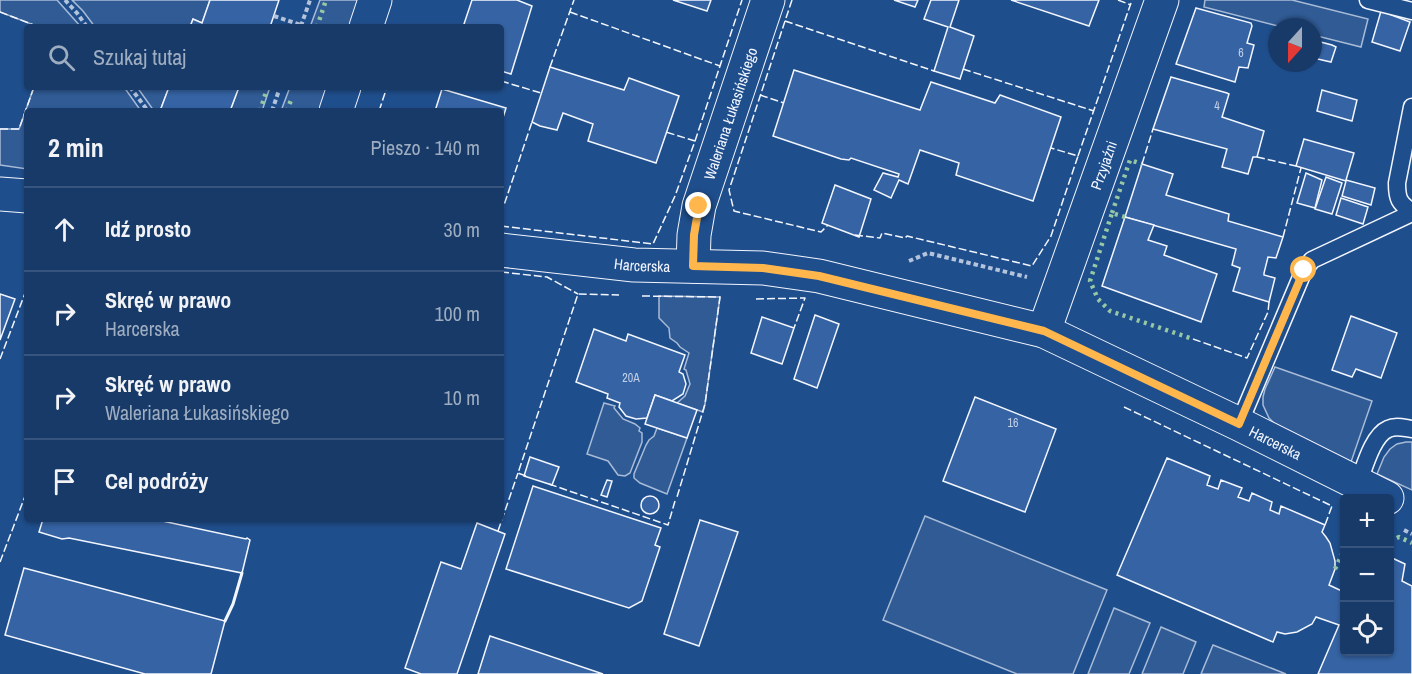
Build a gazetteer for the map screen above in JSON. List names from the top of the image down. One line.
{"streets":{"street":["Waleriana Łukasińskiego","Przyjaźni","Harcerska"]},"crossings":[["Waleriana Łukasińskiego","Harcerska"],["Przyjaźni","Harcerska"]],"house_numbers":["6","4","20A","16"],"north":"bottom","page":{"search":"Szukaj tutaj","heading":["2 min","Pieszo · 140 m"],"list":[["Idź prosto","30 m"],["Skręć w prawo","Harcerska","100 m"],["Skręć w prawo","Waleriana Łukasińskiego","10 m"],"Cel podróży"],"map_buttons":["+","−"]}}
